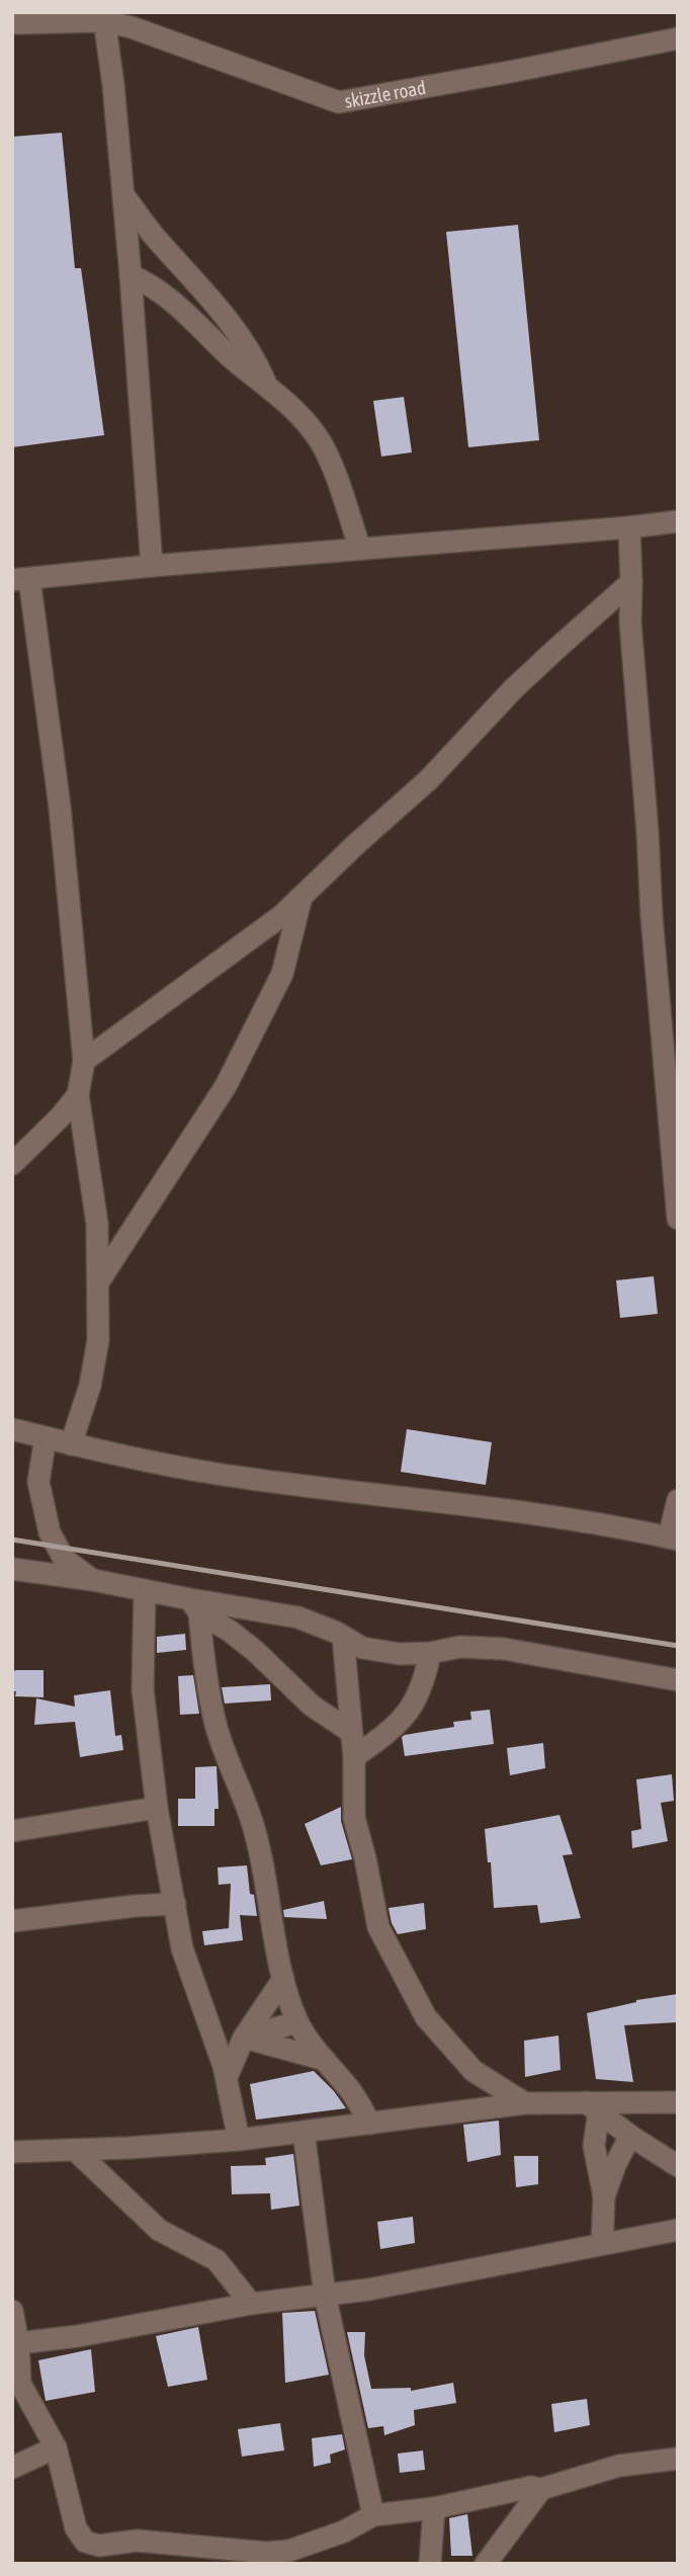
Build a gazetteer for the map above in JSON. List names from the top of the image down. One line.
{"streets":{"street":["skizzle road"]}}
